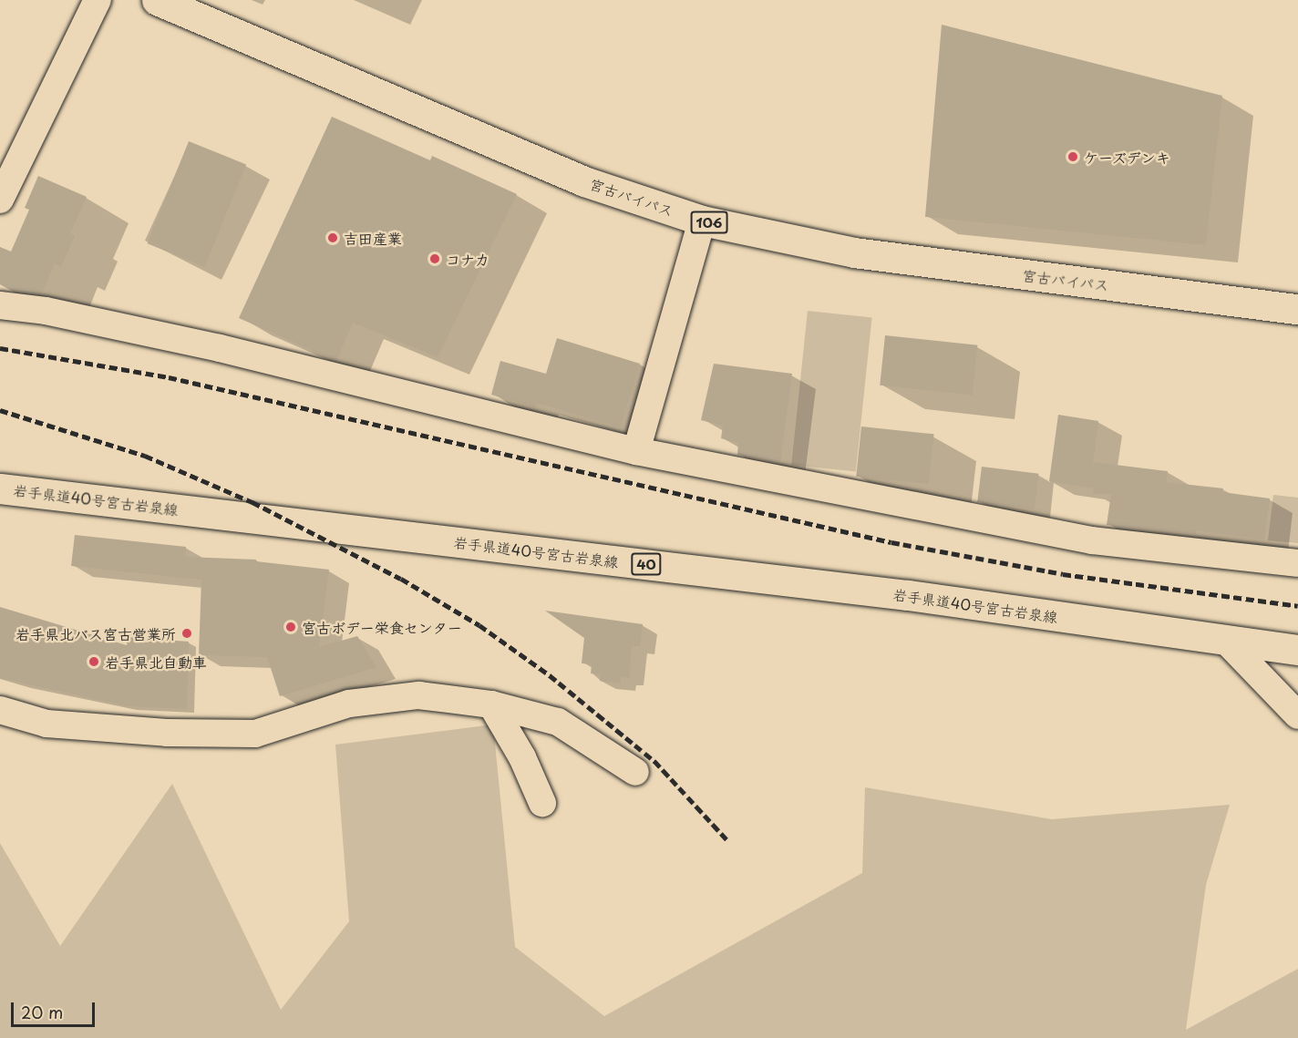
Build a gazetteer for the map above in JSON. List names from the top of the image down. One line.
{"streets":{"main road":["宮古バイパス","106","岩手県道40号宮古岩泉線","40"]},"places":["ケーズデンキ","吉田産業","コナカ","宮古ボデー栄食センター","岩手県北バス宮古営業所","岩手県北自動車"],"scale_bar":"20 m"}
